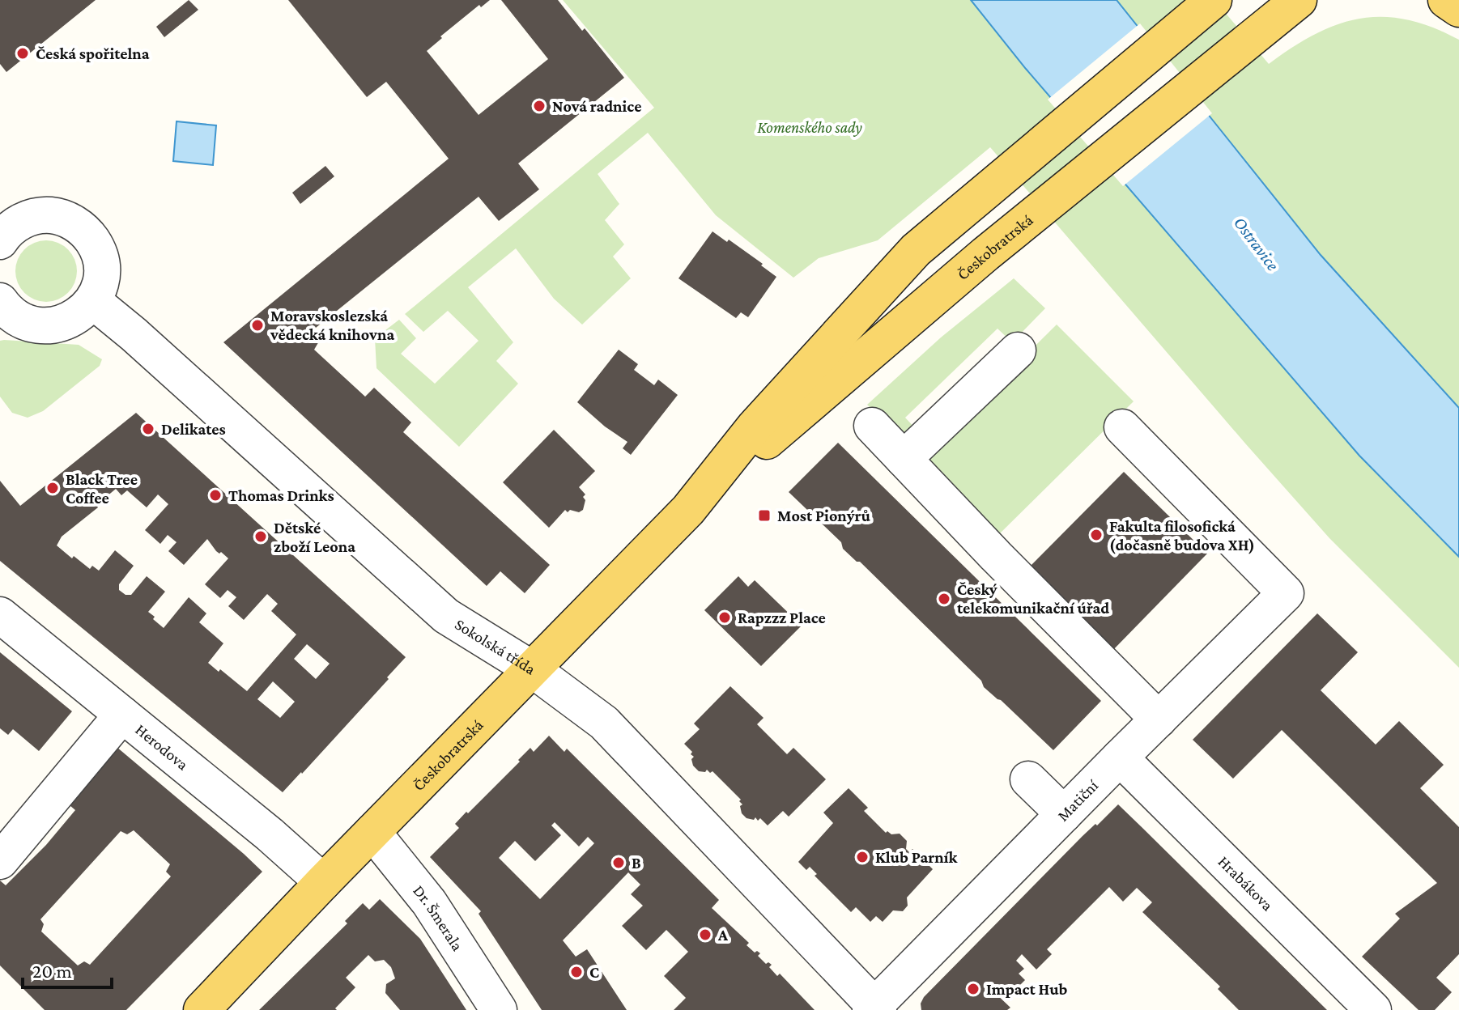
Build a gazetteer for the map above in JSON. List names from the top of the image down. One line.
{"streets":{"main road":["Českobratrská"],"street":["Sokolská třída","Herodova","Matiční","Hrabákova","Dr. Šmerala"]},"crossings":[["Českobratrská","Sokolská třída"],["Českobratrská","Herodova"],["Českobratrská","Dr. Šmerala"],["Sokolská třída","Matiční"],["Matiční","Hrabákova"]],"water":["Ostravice"],"parks":["Komenského sady"],"places":{"other":["Česká spořitelna","Nová radnice","Moravskoslezská vědecká knihovna","Delikates","Black Tree Coffee","Thomas Drinks","Fakulta filosofická (dočasně budova XH)","Dětské zboží Leona","Český telekomunikační úřad","Rapzzz Place","Klub Parník","B","A","C","Impact Hub"],"transit":["Most Pionýrů"]},"scale_bar":"20 m"}
